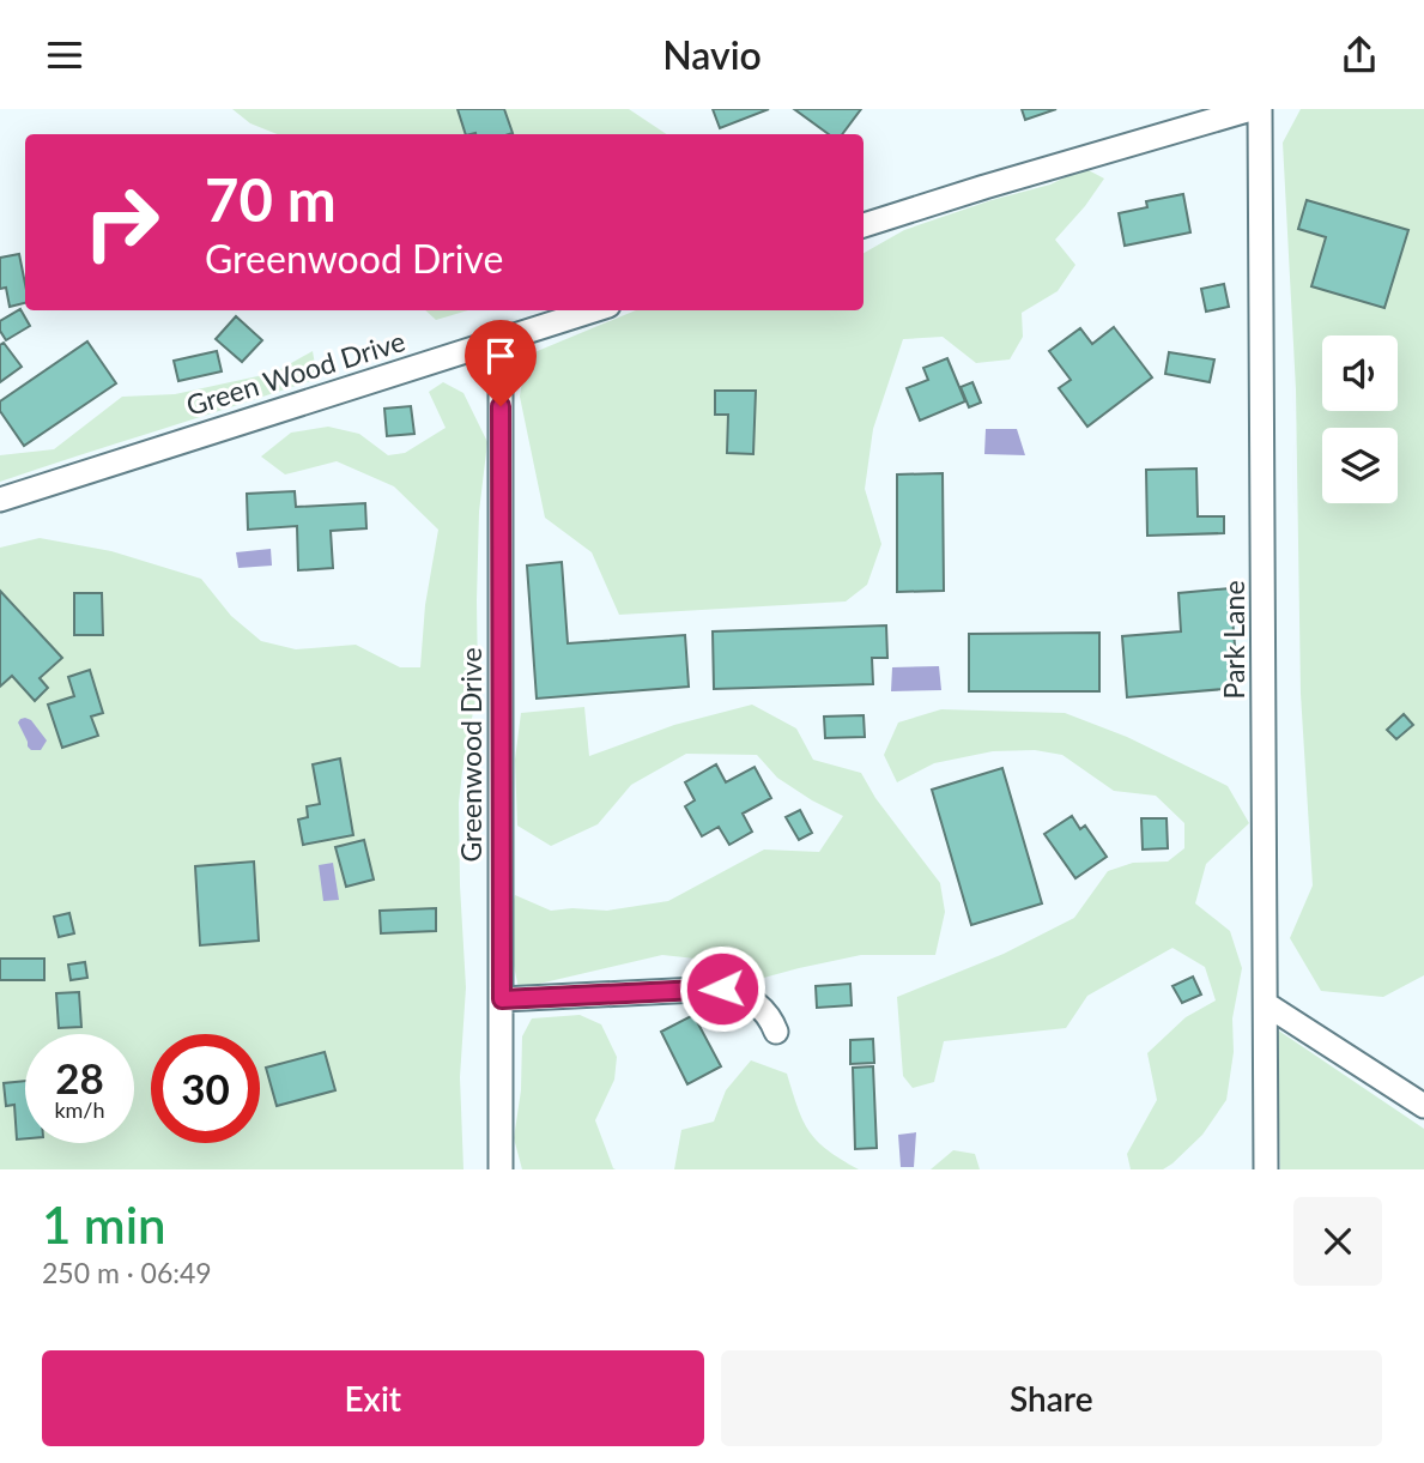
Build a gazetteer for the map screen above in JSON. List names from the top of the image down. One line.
{"streets":{"street":["Green Wood Drive","Park Lane","Greenwood Drive"]},"crossings":[["Green Wood Drive","Greenwood Drive"]],"page":{"header":"Navio","turn":["70 m","Greenwood Drive"],"speed":"28 km/h","limit":"30","heading":["1 min","250 m · 06:49"],"buttons":["Exit","Share"]}}
